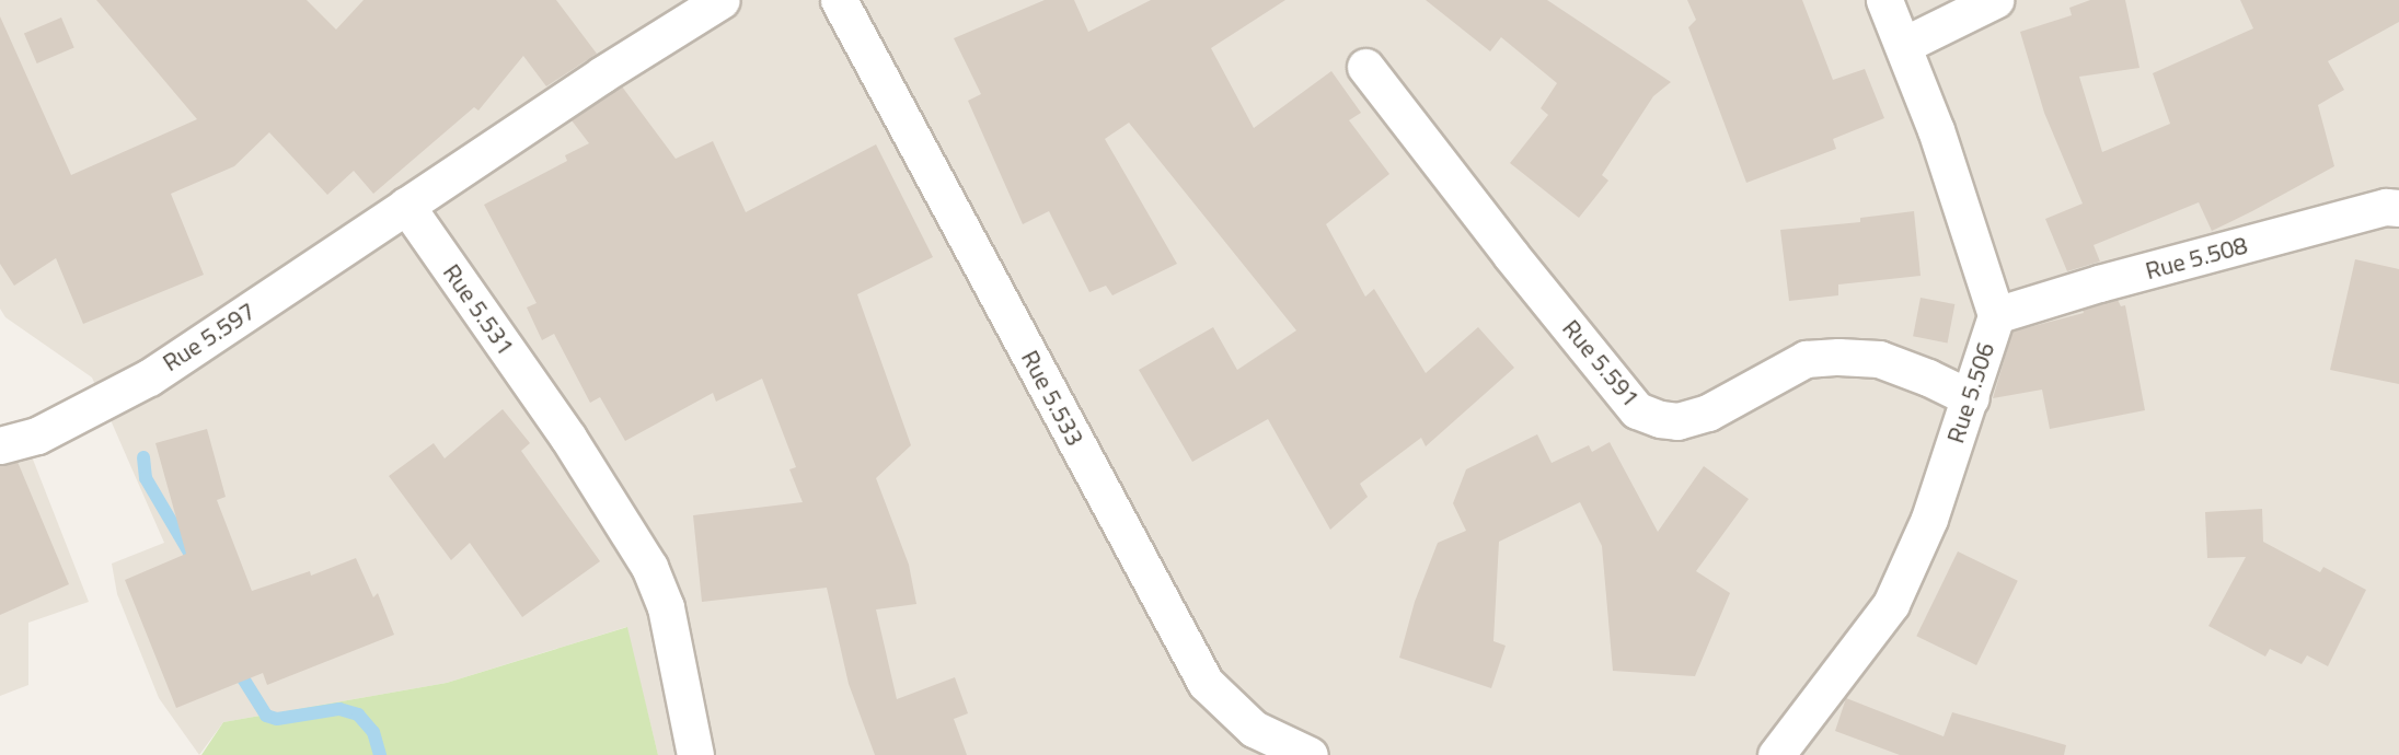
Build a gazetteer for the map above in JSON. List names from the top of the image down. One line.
{"streets":{"street":["Rue 5.508","Rue 5.531","Rue 5.597","Rue 5.591","Rue 5.506","Rue 5.533"]},"crossings":[["Rue 5.508","Rue 5.506"],["Rue 5.531","Rue 5.597"],["Rue 5.591","Rue 5.506"]]}
